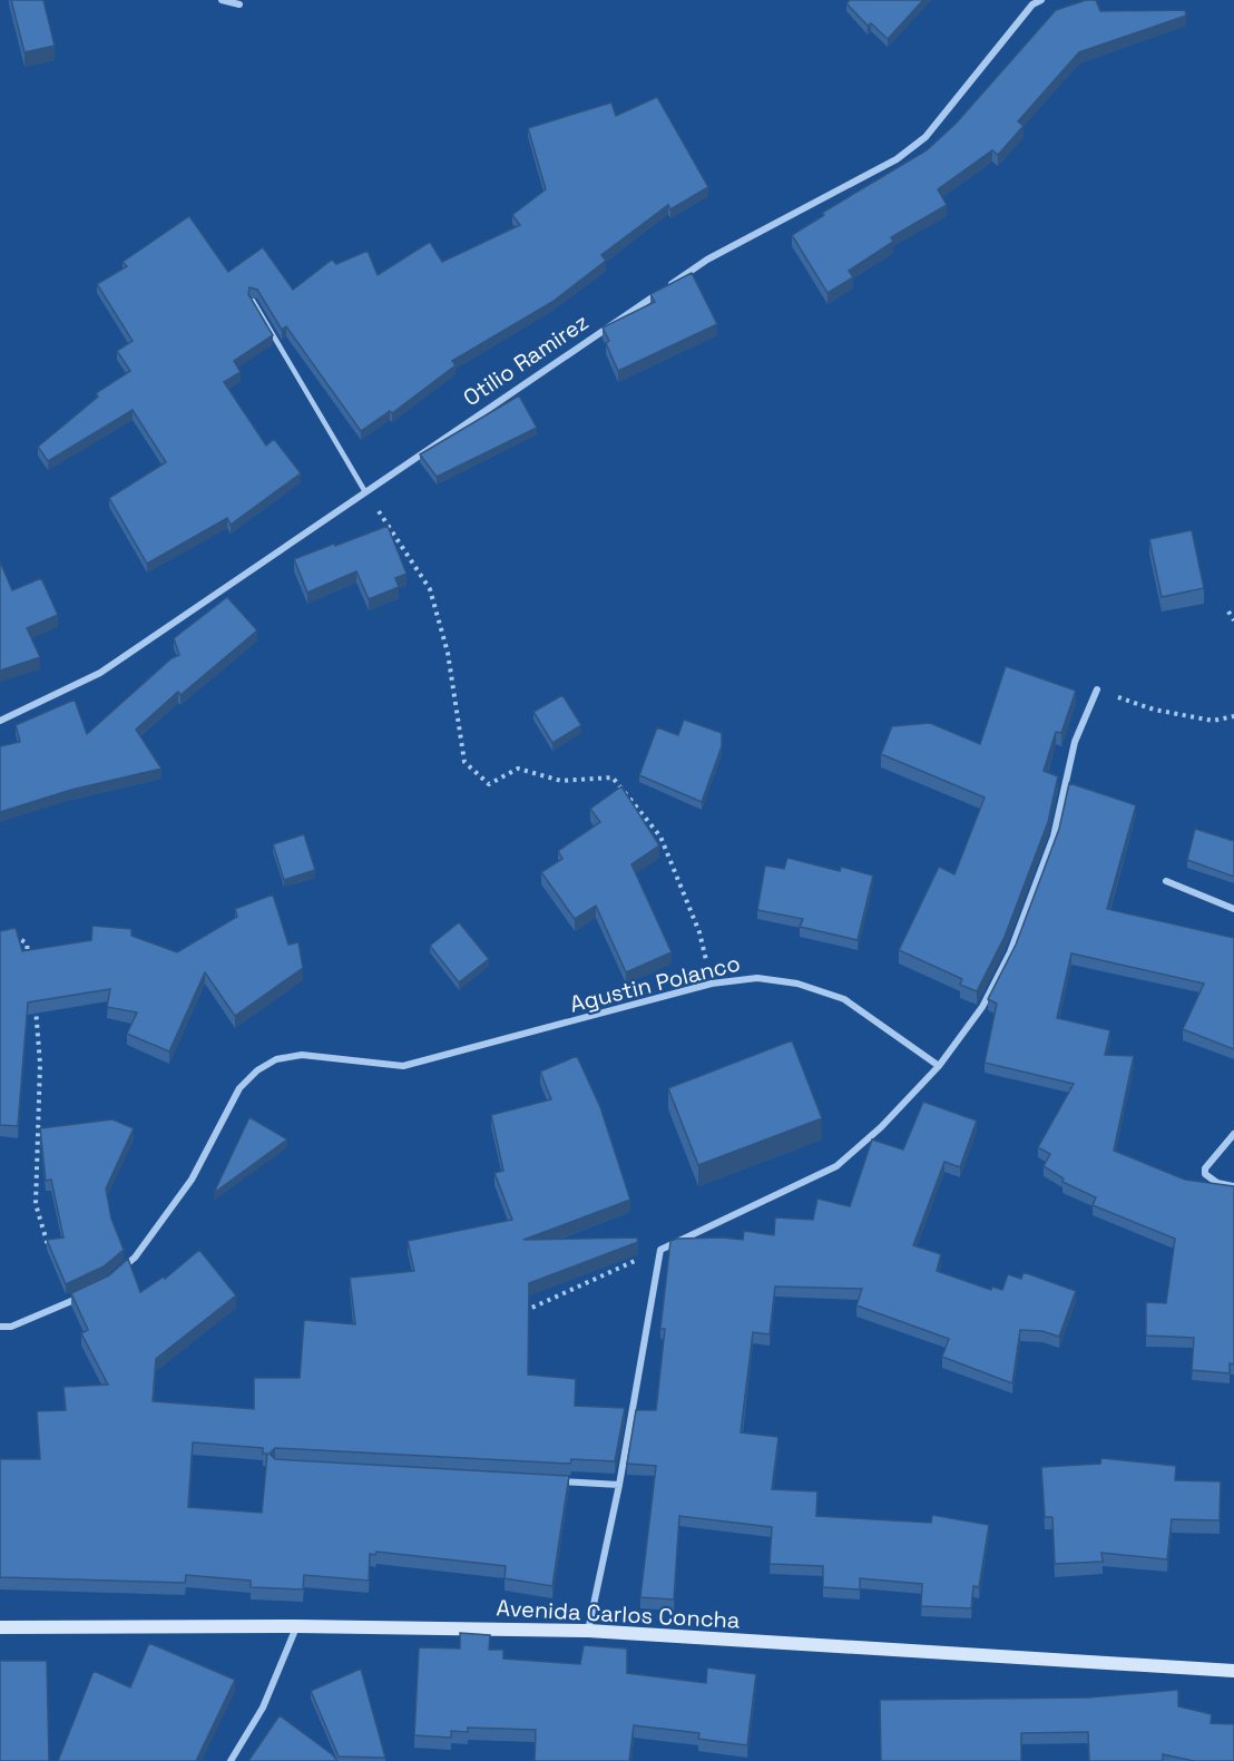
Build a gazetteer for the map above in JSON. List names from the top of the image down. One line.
{"streets":{"street":["Otilio Ramirez","Agustin Polanco","Avenida Carlos Concha"]}}
